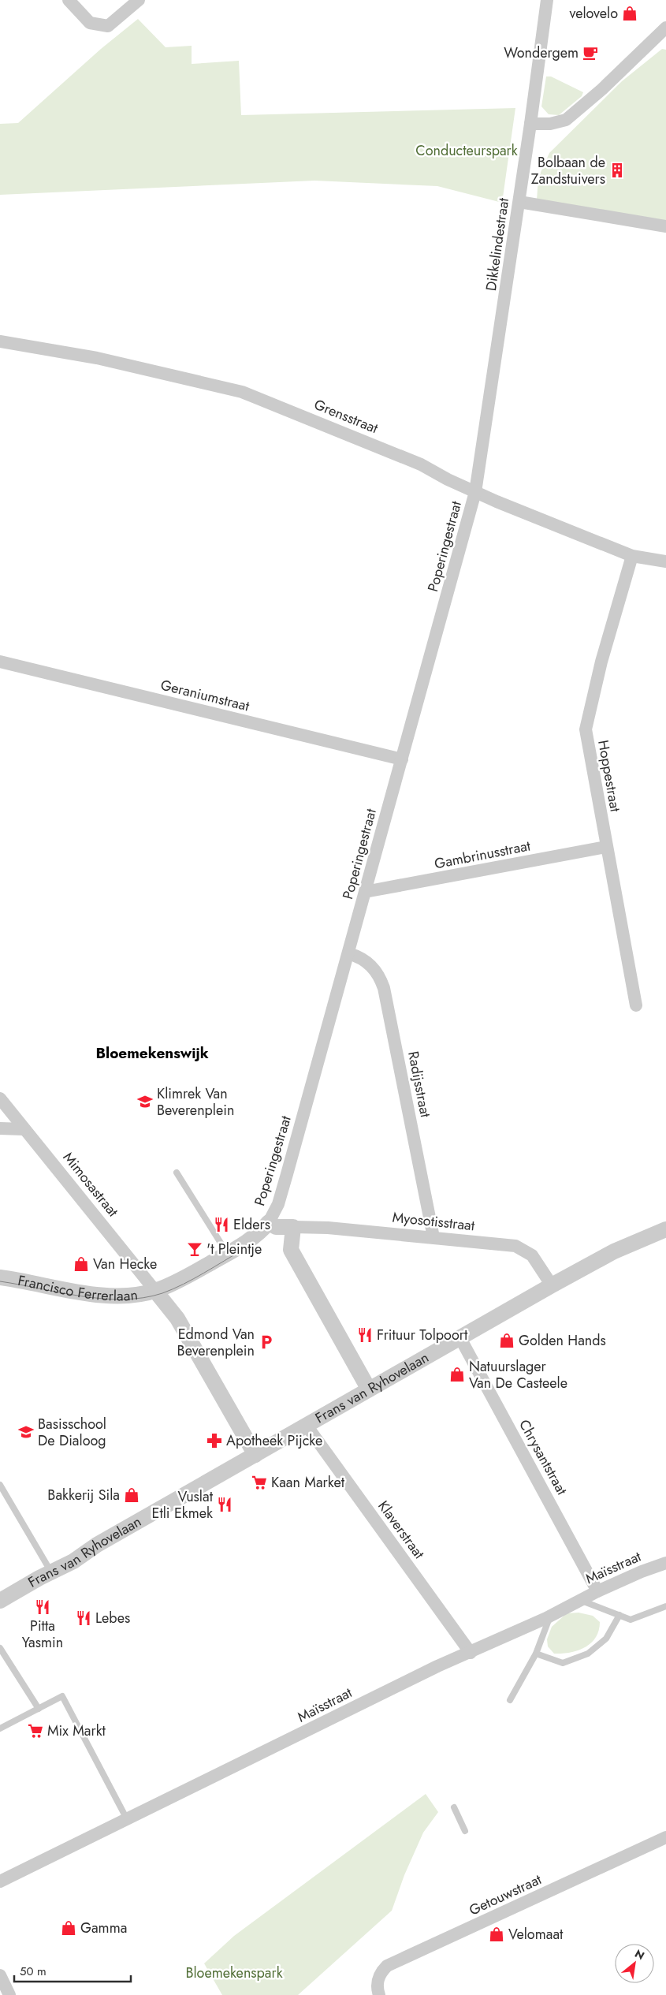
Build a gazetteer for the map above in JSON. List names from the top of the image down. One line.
{"streets":{"street":["Dikkelindestraat","Grensstraat","Poperingestraat","Geraniumstraat","Hoppestraat","Gambrinusstraat","Radijsstraat","Mimosastraat","Myosotisstraat","Francisco Ferrerlaan","Frans van Ryhovelaan","Chrysantstraat","Klaverstraat","Maïsstraat","Getouwstraat"]},"crossings":[["Dikkelindestraat","Grensstraat"],["Dikkelindestraat","Poperingestraat"],["Grensstraat","Poperingestraat"],["Grensstraat","Hoppestraat"],["Poperingestraat","Geraniumstraat"],["Poperingestraat","Gambrinusstraat"],["Poperingestraat","Radijsstraat"],["Hoppestraat","Gambrinusstraat"],["Radijsstraat","Myosotisstraat"],["Mimosastraat","Francisco Ferrerlaan"],["Myosotisstraat","Frans van Ryhovelaan"],["Frans van Ryhovelaan","Chrysantstraat"],["Frans van Ryhovelaan","Klaverstraat"],["Chrysantstraat","Maïsstraat"],["Klaverstraat","Maïsstraat"]],"districts":["Bloemekenswijk"],"parks":["Conducteurspark","Bloemekenspark"],"places":{"shop":["velovelo","Van Hecke","Golden Hands","Natuurslager Van De Casteele","Bakkerij Sila","Gamma","Velomaat"],"cafe":["Wondergem"],"building":["Bolbaan de Zandstuivers"],"school or university":["Klimrek Van Beverenplein","Basisschool De Dialoog"],"restaurant":["Elders","Frituur Tolpoort","Vuslat Etli Ekmek","Pitta Yasmin","Lebes"],"bar":["'t Pleintje"],"parking":["Edmond Van Beverenplein"],"pharmacy":["Apotheek Pijcke"],"supermarket":["Kaan Market","Mix Markt"]},"scale_bar":"50 m","north":"top right"}
